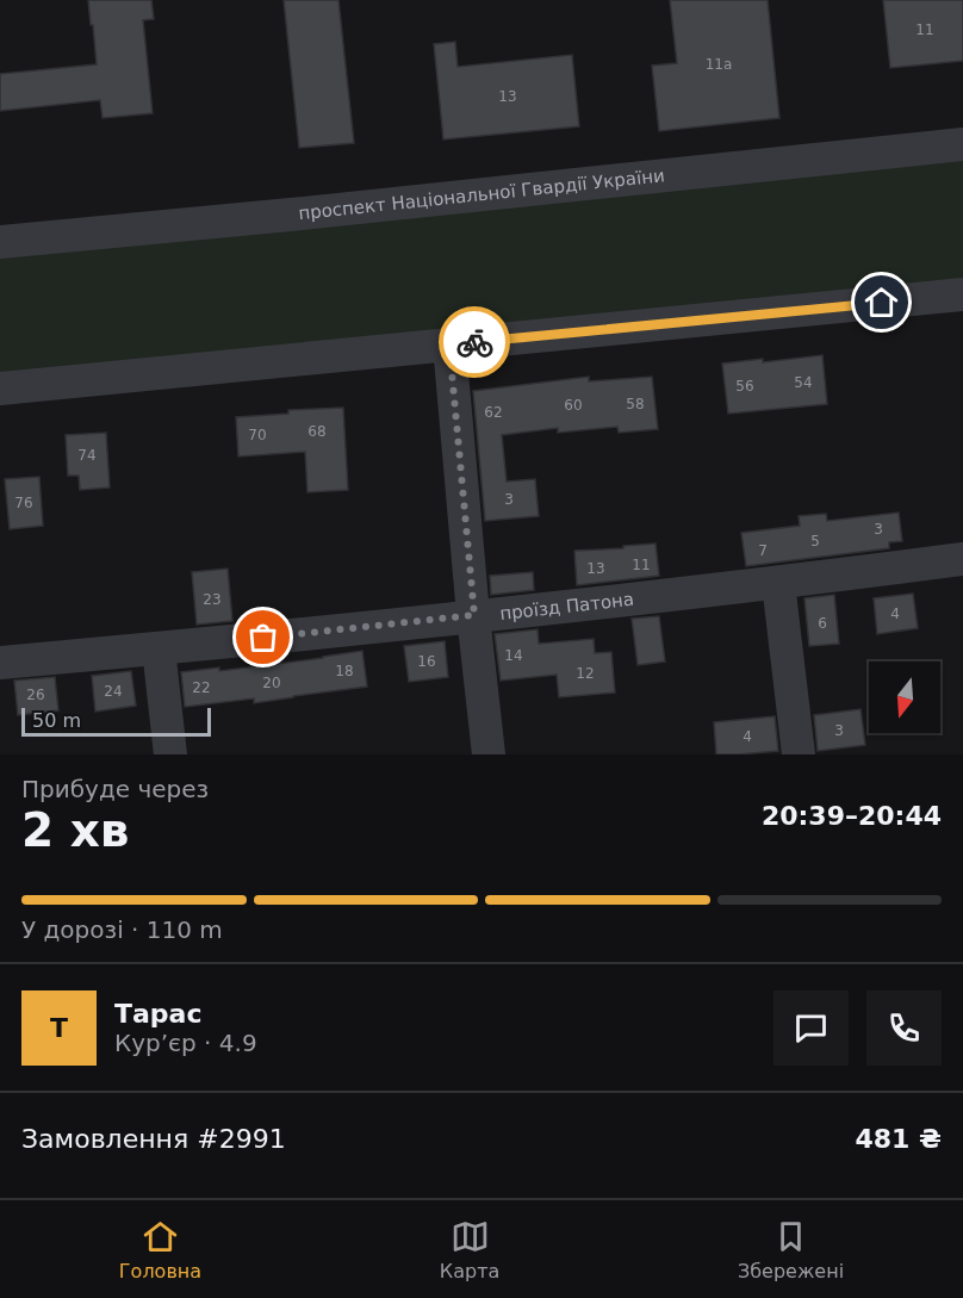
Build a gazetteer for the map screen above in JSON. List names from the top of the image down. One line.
{"streets":{"street":["проспект Національної Гвардії України","проїзд Патона"]},"house_numbers":["11","11а","13","54","56","58","60","62","68","70","74","3","76","3","5","7","11","13","23","4","6","14","16","18","12","20","22","24","26","3","4"],"scale_bar":"50 m","north":"bottom","page":{"scale":"50 m","heading":["2 хв","Прибуде через","20:39–20:44"],"panel":["Тарас","Кур’єр · 4.9","Замовлення #2991","481 ₴"],"bar":"У дорозі · 110 m","round":"Т","tabs":["Головна","Карта","Збережені"]}}
